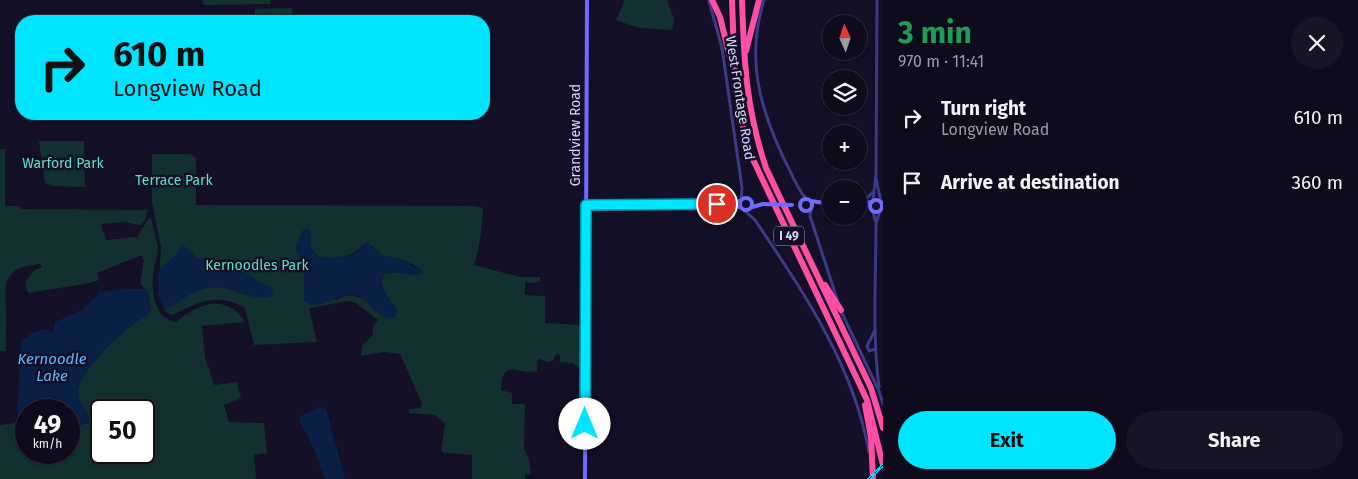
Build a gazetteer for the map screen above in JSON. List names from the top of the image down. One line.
{"streets":{"highway":["I 49"],"main road":["Grandview Road"],"street":["West Frontage Road"]},"water":["Kernoodle Lake"],"parks":["Warford Park","Terrace Park","Kernoodles Park"],"north":"top","page":{"heading":["3 min","970 m · 11:41"],"map_buttons":["+","−"],"turn":["610 m","Longview Road"],"list":[{"name":"Turn right","note":"Longview Road","value":"610 m"},{"name":"Arrive at destination","value":"360 m"}],"speed":"49 km/h","limit":"50","buttons":["Exit","Share"]}}
